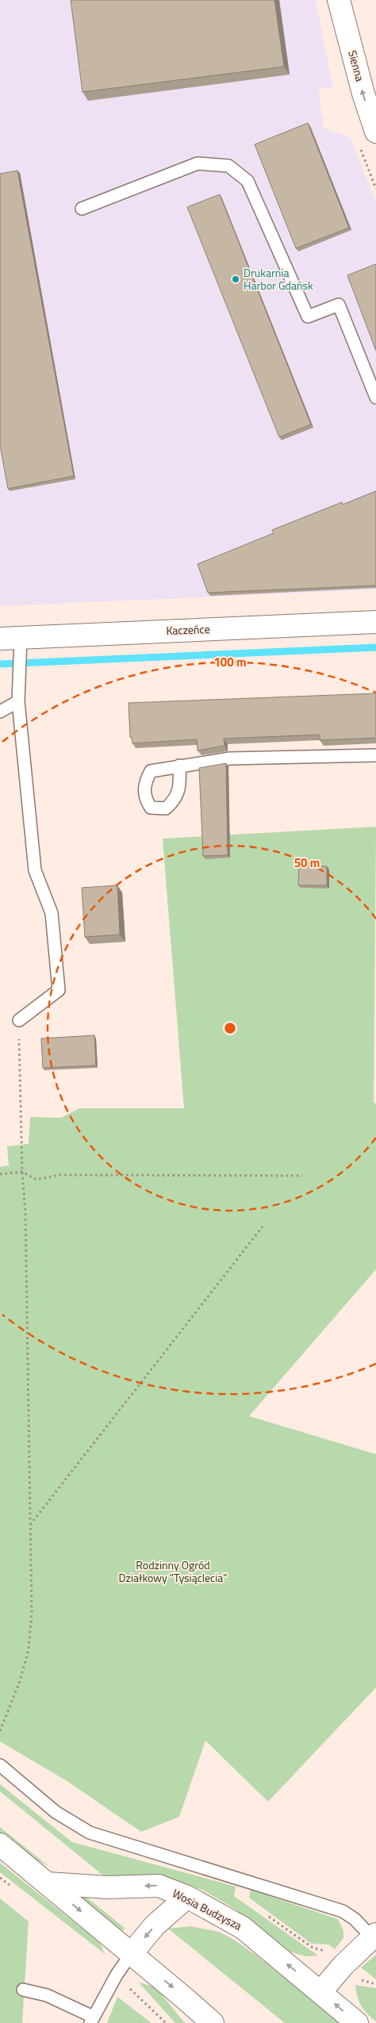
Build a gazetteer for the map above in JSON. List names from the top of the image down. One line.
{"streets":{"street":["Sienna","Kaczeńce","Wosia Budzysza"]},"one_way":["Sienna"],"parks":["Rodzinny Ogród Działkowy \"Tysiąclecia\""],"places":["Drukarnia Harbor Gdańsk"],"rings":["100 m","50 m"]}
